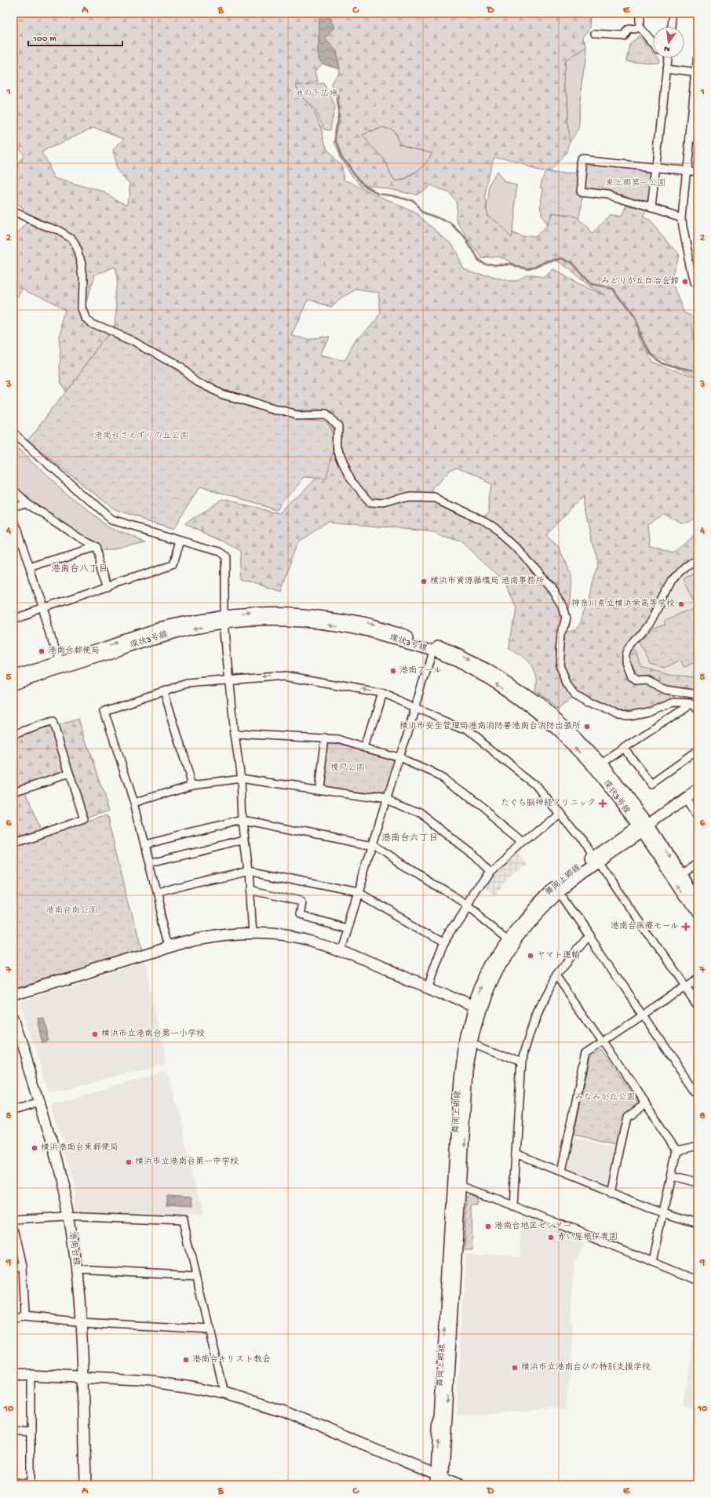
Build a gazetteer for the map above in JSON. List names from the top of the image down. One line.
{"streets":{"street":["環状3号線","舞岡上郷線","港南台線"]},"crossings":[["環状3号線","舞岡上郷線"]],"districts":["港南台八丁目","港南台六丁目"],"parks":["池の下広場","東上郷第一公園","港南台さえずりの丘公園","榎戸公園","港南台南公園","みなみが丘公園"],"places":{"other":["みどりが丘自治会館","横浜市資源循環局 港南事務所","神奈川県立横浜栄高等学校","港南台郵便局","港南プール","横浜市安全管理局港南消防署港南台消防出張所","ヤマト運輸","横浜市立港南台第一小学校","横浜港南台東郵便局","横浜市立港南台第一中学校","港南台地区センター","赤い屋根保育園","港南台キリスト教会","横浜市立港南台ひの特別支援学校"],"health":["たぐち脳神経クリニック","港南台医療モール"]},"scale_bar":"100 m","north":"bottom","grid":{"columns":["A","B","C","D","E"],"rows":["1","2","3","4","5","6","7","8","9","10"]}}
